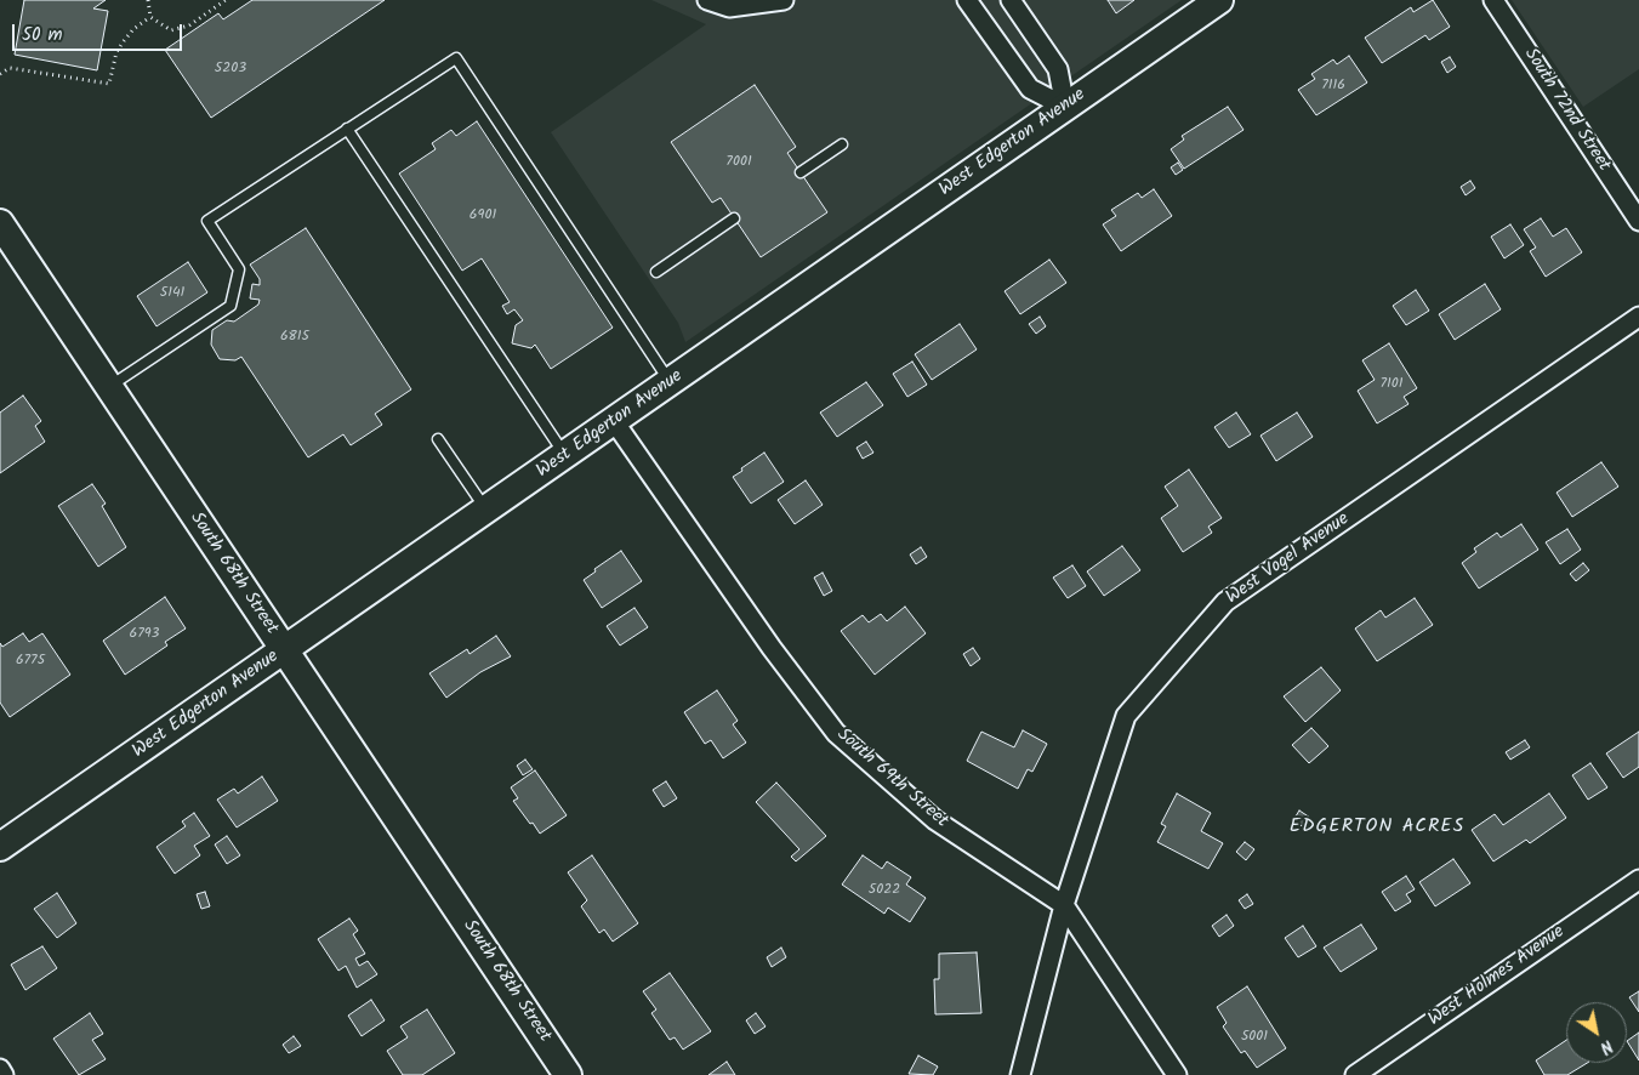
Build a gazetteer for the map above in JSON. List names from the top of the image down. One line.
{"streets":{"street":["South 72nd Street","West Edgerton Avenue","West Vogel Avenue","South 68th Street","South 69th Street","West Holmes Avenue"]},"crossings":[["West Edgerton Avenue","South 68th Street"],["West Edgerton Avenue","South 69th Street"],["West Vogel Avenue","South 69th Street"]],"districts":["EDGERTON ACRES"],"house_numbers":["5203","7116","7001","6901","5141","6815","7101","6793","6775","5022","5001"],"scale_bar":"50 m","north":"bottom right"}
